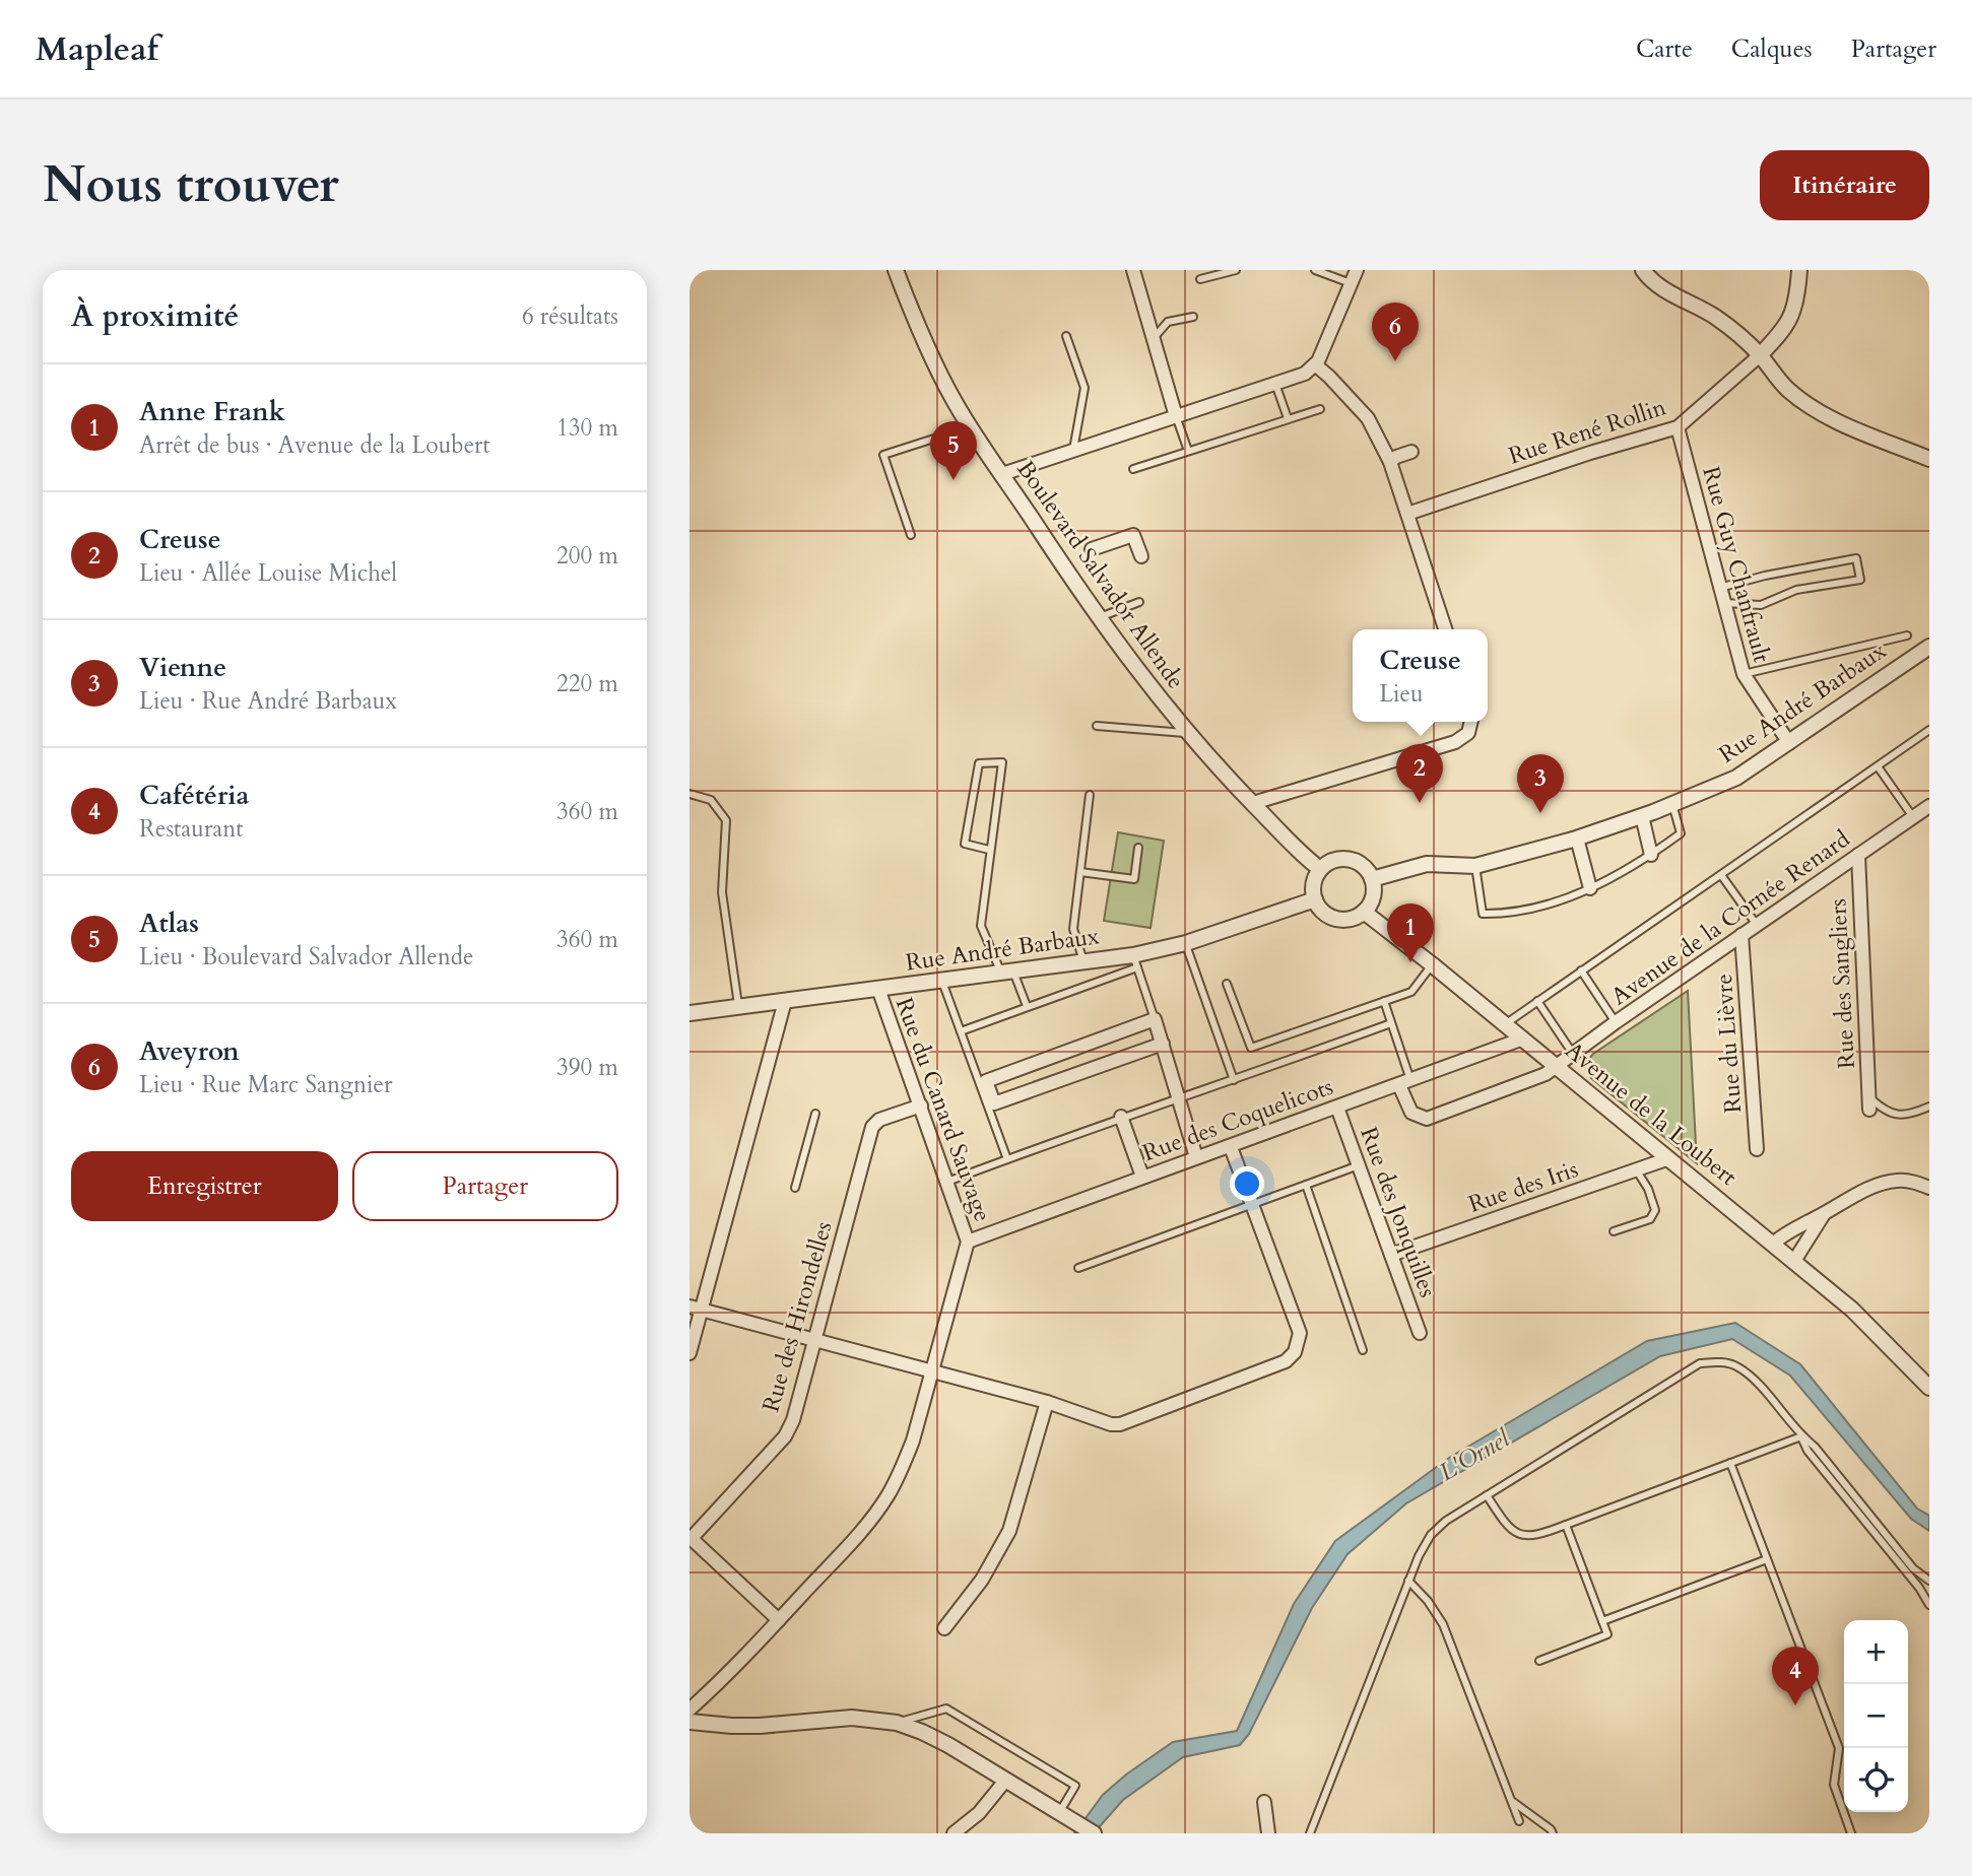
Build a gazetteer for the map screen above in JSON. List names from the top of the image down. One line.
{"streets":{"street":["Rue René Rollin","Rue Guy Chanfrault","Boulevard Salvador Allende","Rue André Barbaux","Avenue de la Cornée Renard","Rue des Sangliers","Rue du Lièvre","Rue du Canard Sauvage","Avenue de la Loubert","Rue des Coquelicots","Rue des Iris","Rue des Jonquilles","Rue des Hirondelles"]},"crossings":[["Rue René Rollin","Rue Guy Chanfrault"],["Rue Guy Chanfrault","Rue André Barbaux"],["Boulevard Salvador Allende","Rue André Barbaux"],["Boulevard Salvador Allende","Avenue de la Loubert"],["Rue André Barbaux","Rue du Canard Sauvage"],["Rue André Barbaux","Avenue de la Loubert"],["Avenue de la Cornée Renard","Rue des Sangliers"],["Avenue de la Cornée Renard","Rue du Lièvre"],["Avenue de la Cornée Renard","Avenue de la Loubert"],["Avenue de la Cornée Renard","Rue des Coquelicots"],["Rue du Canard Sauvage","Rue des Coquelicots"],["Rue du Canard Sauvage","Rue des Hirondelles"],["Avenue de la Loubert","Rue des Coquelicots"],["Avenue de la Loubert","Rue des Iris"],["Rue des Coquelicots","Rue des Jonquilles"],["Rue des Iris","Rue des Jonquilles"]],"water":["L'Ornel"],"page":{"header":"Mapleaf","nav":["Carte","Calques","Partager"],"buttons":["Itinéraire",["Enregistrer","Partager"]],"title":"Nous trouver","heading":["À proximité","6 résultats"],"pins":["6","5","2","3","1","4"],"list":[{"mark":"1","name":"Anne Frank","note":"Arrêt de bus · Avenue de la Loubert","value":"130 m"},{"mark":"2","name":"Creuse","note":"Lieu · Allée Louise Michel","value":"200 m"},{"mark":"3","name":"Vienne","note":"Lieu · Rue André Barbaux","value":"220 m"},{"mark":"4","name":"Cafétéria","note":"Restaurant","value":"360 m"},{"mark":"5","name":"Atlas","note":"Lieu · Boulevard Salvador Allende","value":"360 m"},{"mark":"6","name":"Aveyron","note":"Lieu · Rue Marc Sangnier","value":"390 m"}],"popup":["Creuse","Lieu"],"map_buttons":["+","−"]}}
